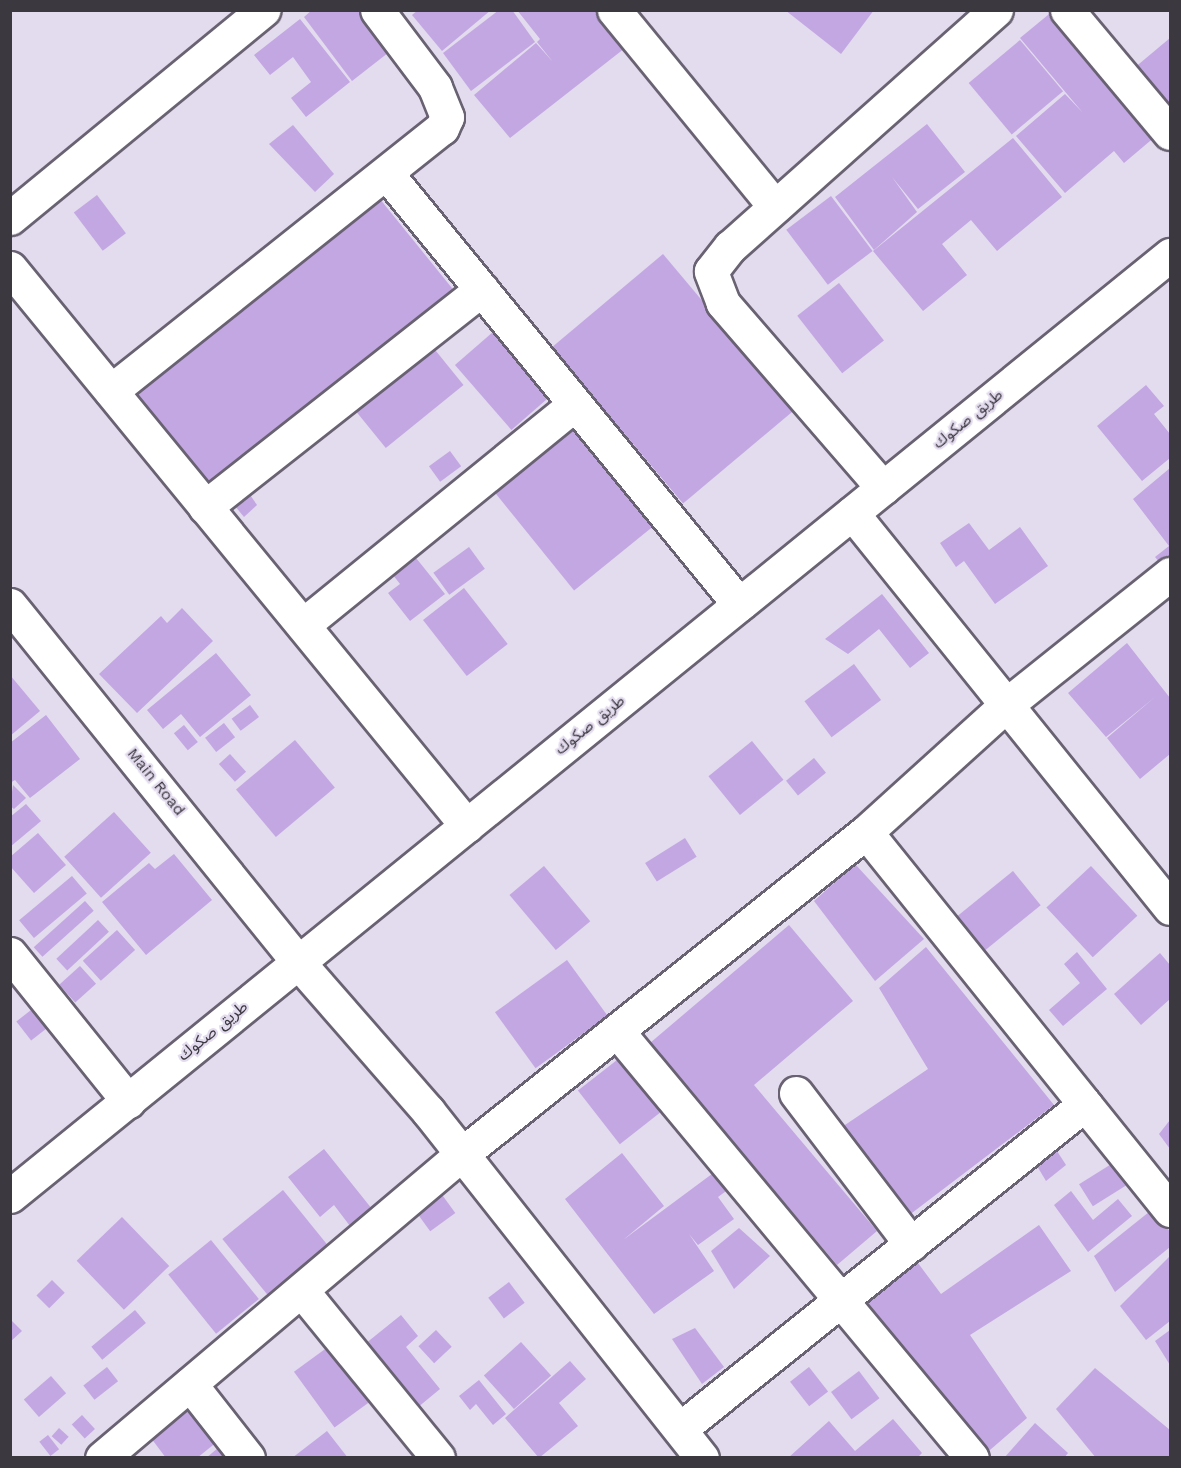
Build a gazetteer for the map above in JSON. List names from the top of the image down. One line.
{"streets":{"street":["طريق صكوك","Main Road"]},"crossings":[["طريق صكوك","Main Road"]]}
